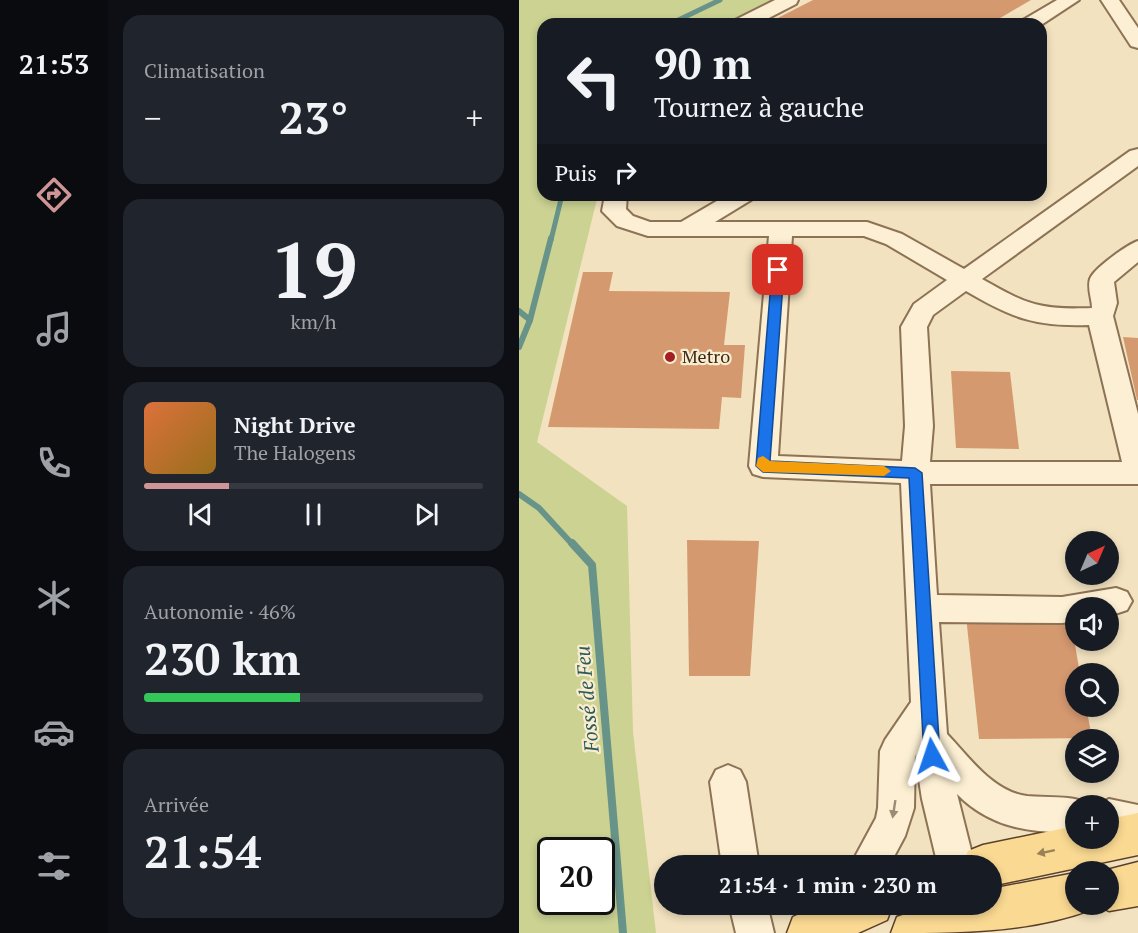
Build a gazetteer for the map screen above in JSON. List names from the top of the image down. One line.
{"water":["Fossé de Feu"],"places":["Metro"],"north":"top right","page":{"tabs":"21:53","tile":["Climatisation",["19","km/h"],["Autonomie · 46%","230 km"],["Arrivée","21:54"]],"turn":["90 m","Tournez à gauche"],"heat":["−","23°","+"],"then":"Puis","song":["Night Drive","The Halogens"],"map_buttons":["+","−"],"limit":"20","trip":"21:54 · 1 min · 230 m"}}
